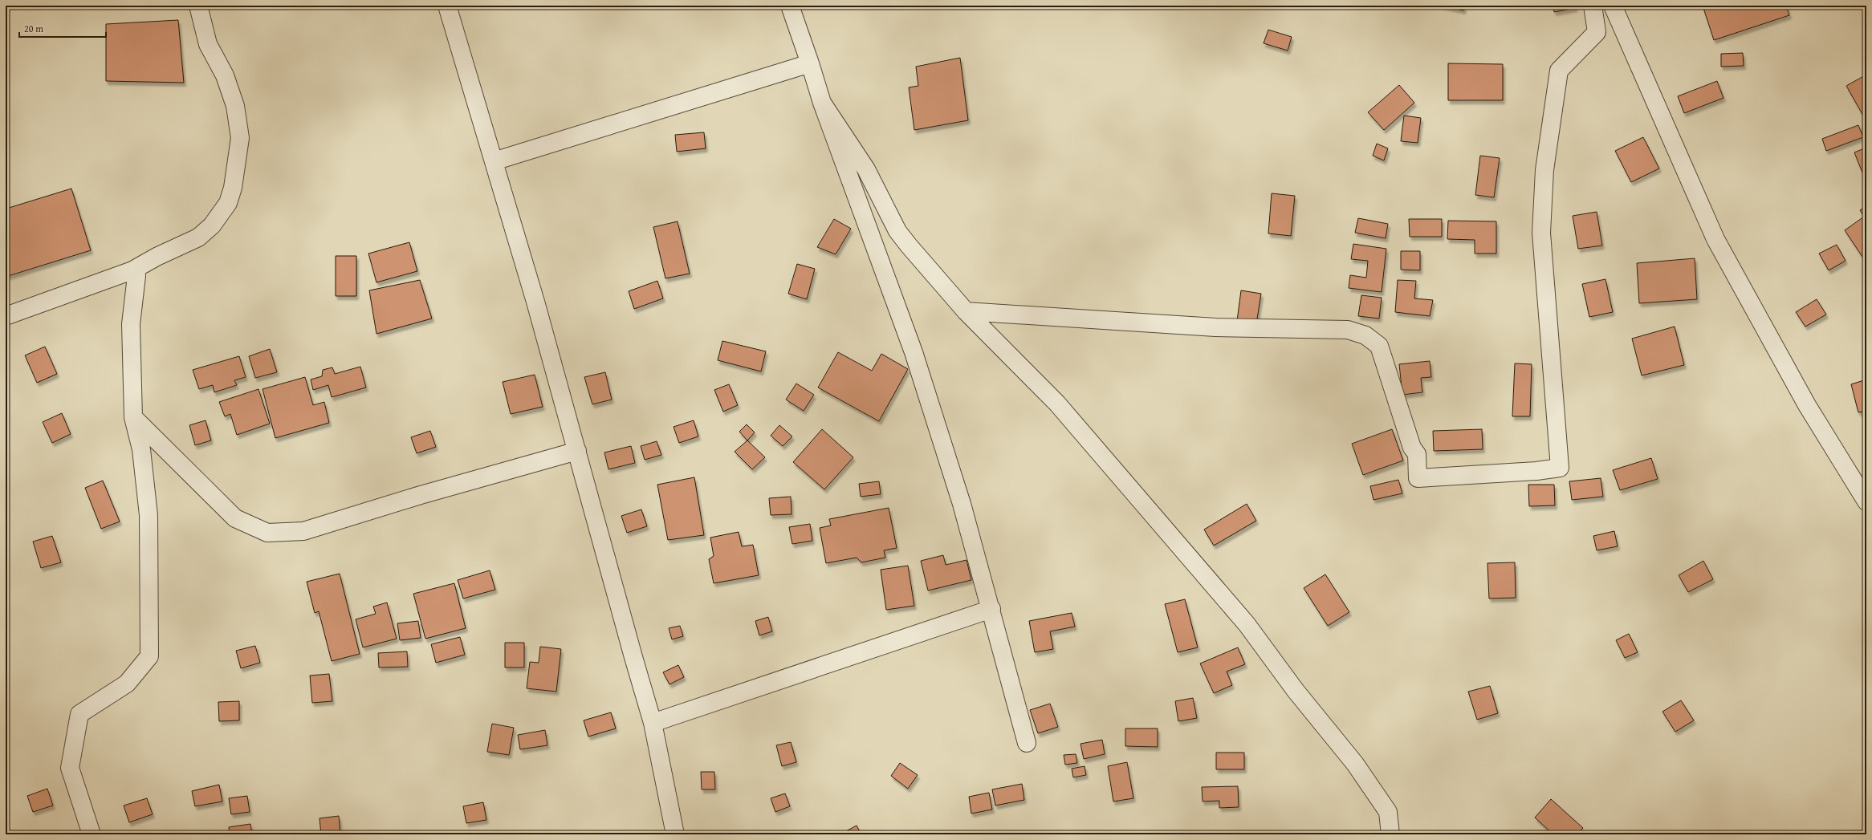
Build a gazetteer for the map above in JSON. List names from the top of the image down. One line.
{"scale_bar":"20 m"}
